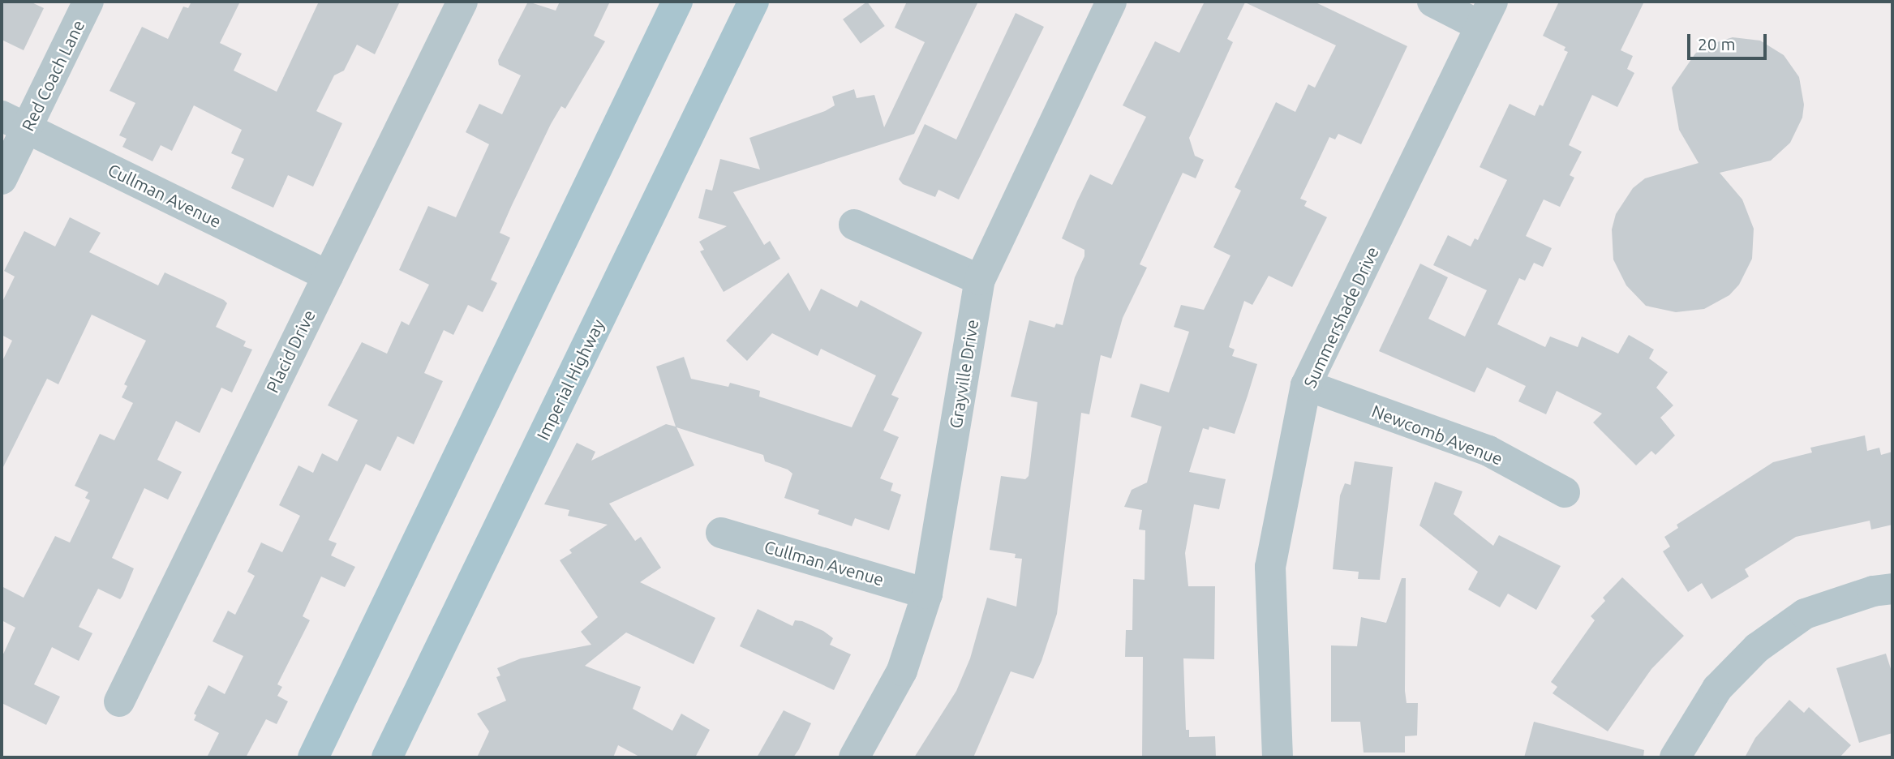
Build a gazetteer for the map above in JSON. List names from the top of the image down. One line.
{"streets":{"main road":["Imperial Highway"],"street":["Red Coach Lane","Cullman Avenue","Summershade Drive","Placid Drive","Grayville Drive","Newcomb Avenue"]},"crossings":[["Red Coach Lane","Cullman Avenue"],["Cullman Avenue","Placid Drive"],["Cullman Avenue","Grayville Drive"],["Summershade Drive","Newcomb Avenue"]],"scale_bar":"20 m"}
